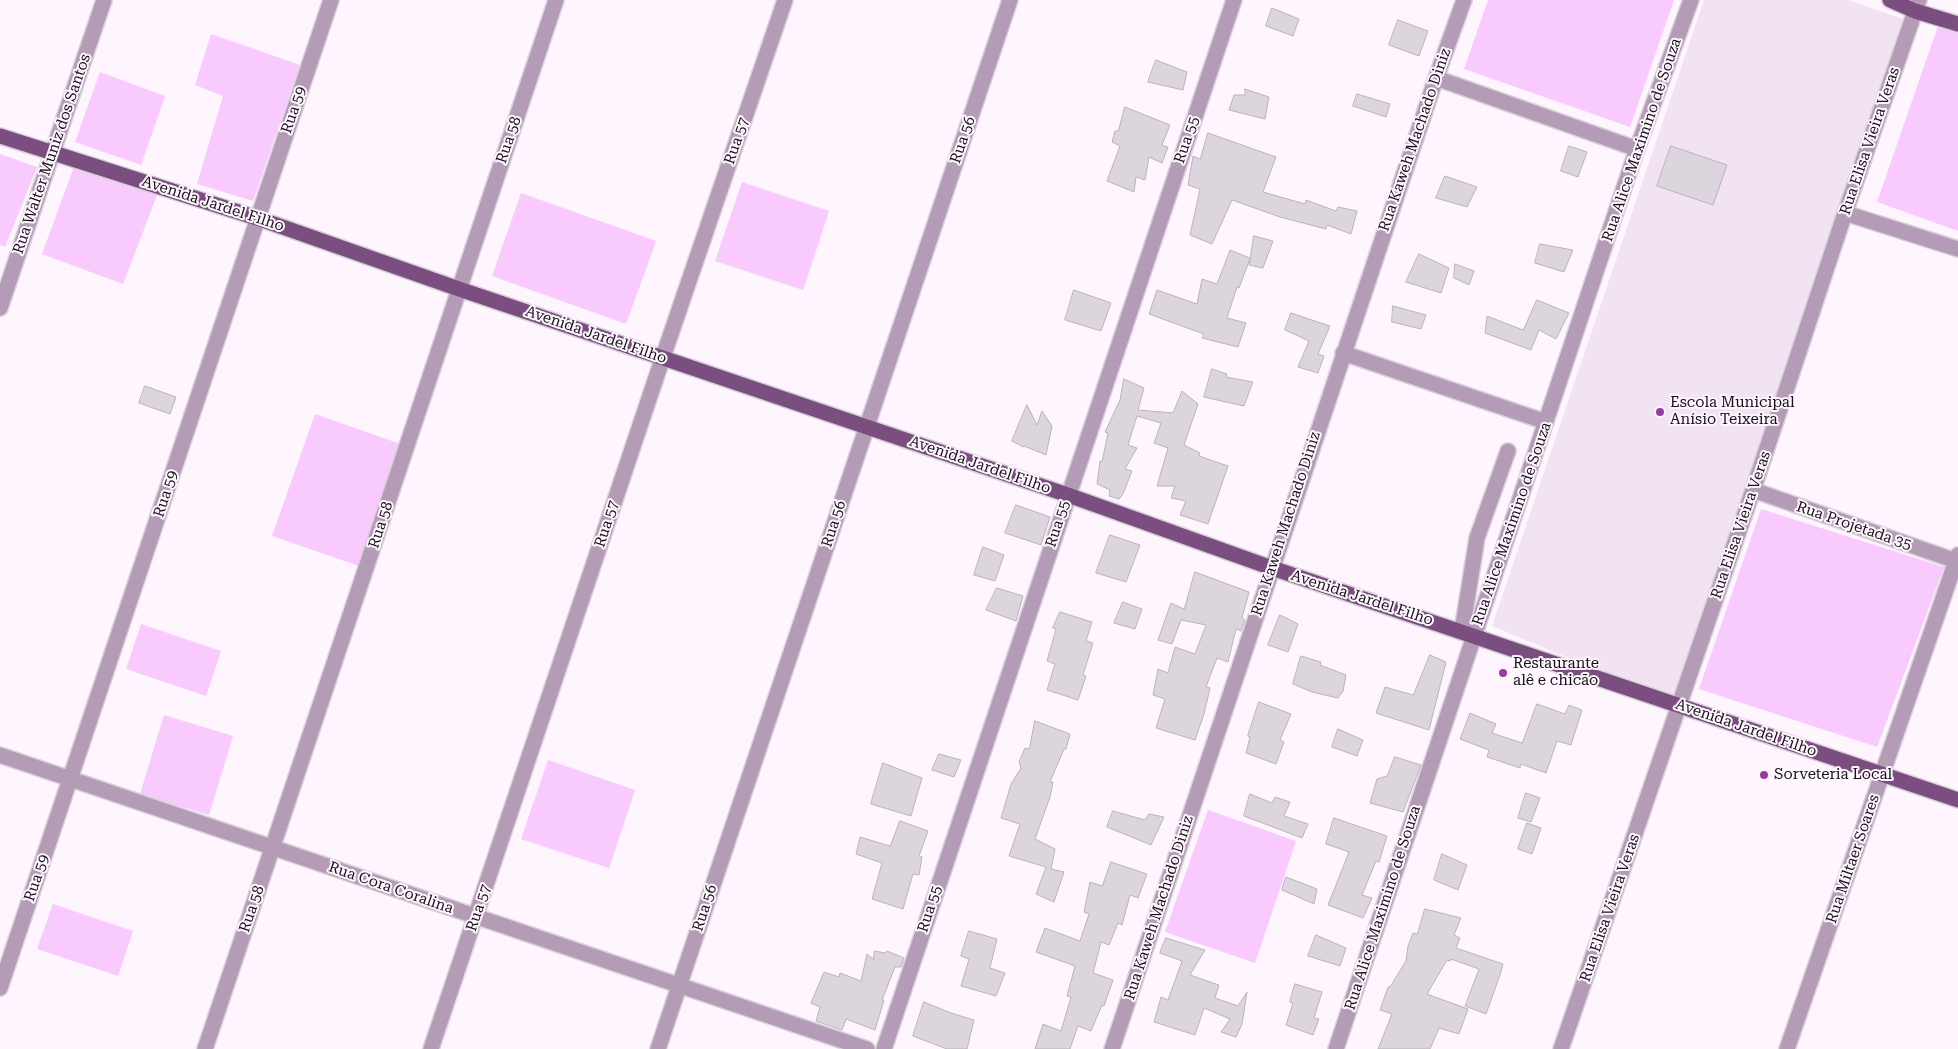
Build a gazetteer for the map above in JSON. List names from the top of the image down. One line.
{"streets":{"main road":["Avenida Jardel Filho"],"street":["Rua 59","Rua 58","Rua 56","Rua 55","Rua Kaweh Machado Diniz","Rua Alice Maximino de Souza","Rua 57","Rua Elisa Vieira Veras","Rua Walter Muniz dos Santos","Rua Projetada 35","Rua Miltaer Soares","Rua Cora Coralina"]},"crossings":[["Rua 59","Avenida Jardel Filho"],["Rua 59","Rua Cora Coralina"],["Rua 58","Avenida Jardel Filho"],["Rua 58","Rua Cora Coralina"],["Rua 56","Avenida Jardel Filho"],["Rua 56","Rua Cora Coralina"],["Rua 55","Avenida Jardel Filho"],["Rua Kaweh Machado Diniz","Avenida Jardel Filho"],["Rua Alice Maximino de Souza","Avenida Jardel Filho"],["Rua 57","Avenida Jardel Filho"],["Rua 57","Rua Cora Coralina"],["Rua Elisa Vieira Veras","Avenida Jardel Filho"],["Rua Elisa Vieira Veras","Rua Projetada 35"],["Rua Walter Muniz dos Santos","Avenida Jardel Filho"],["Avenida Jardel Filho","Rua Miltaer Soares"],["Rua Projetada 35","Rua Miltaer Soares"]],"places":["Escola Municipal Anísio Teixeira","Restaurante alê e chicão","Sorveteria Local"]}
